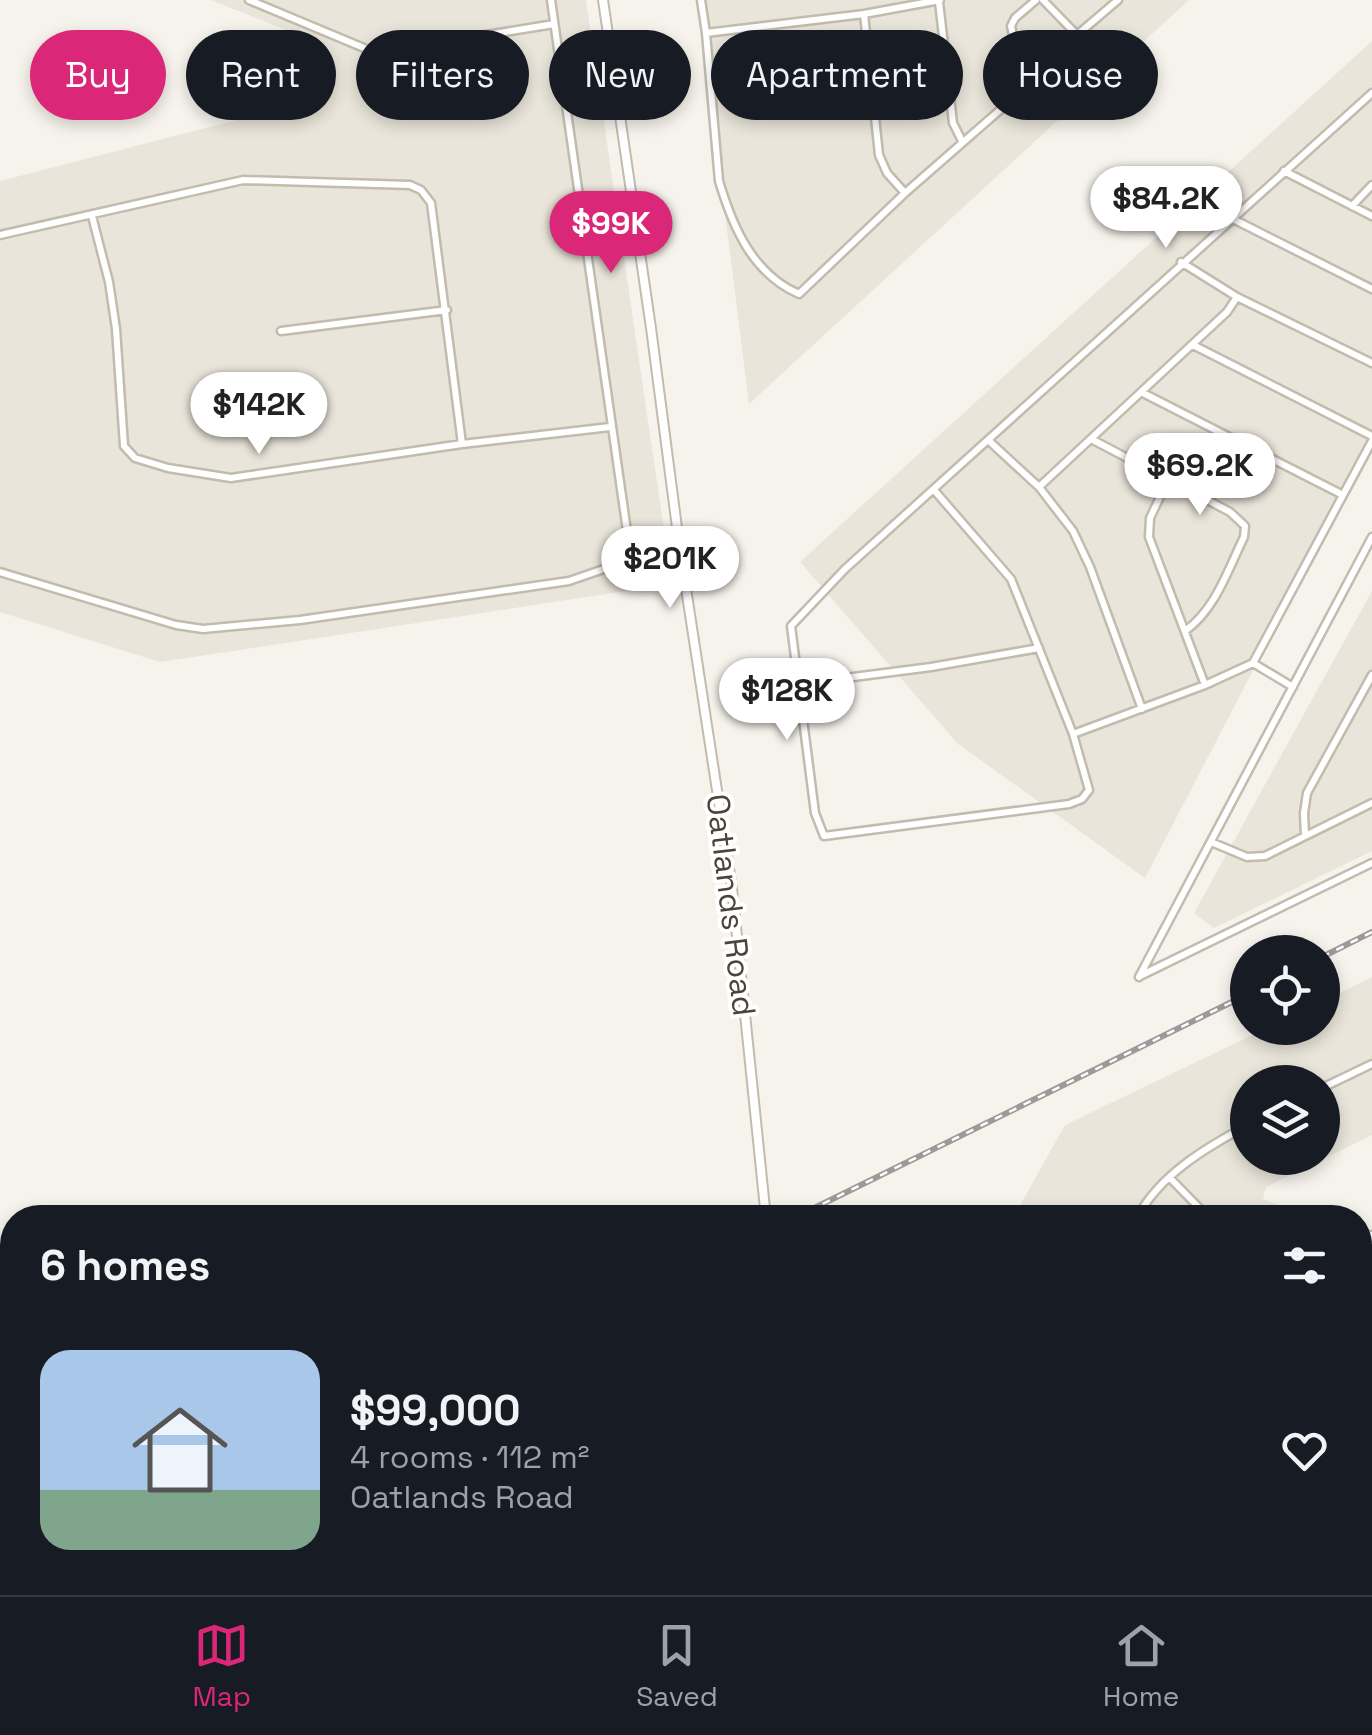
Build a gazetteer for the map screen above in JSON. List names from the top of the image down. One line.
{"streets":{"street":["Oatlands Road"]},"page":{"chip":["Buy","Rent","Filters","New","Apartment","House"],"price":["$84.2K","$99K","$142K","$69.2K","$201K","$128K"],"heading":"6 homes","list":[{"name":"$99,000","note":"4 rooms · 112 m² · Oatlands Road"}],"tabs":["Map","Saved","Home"]}}
